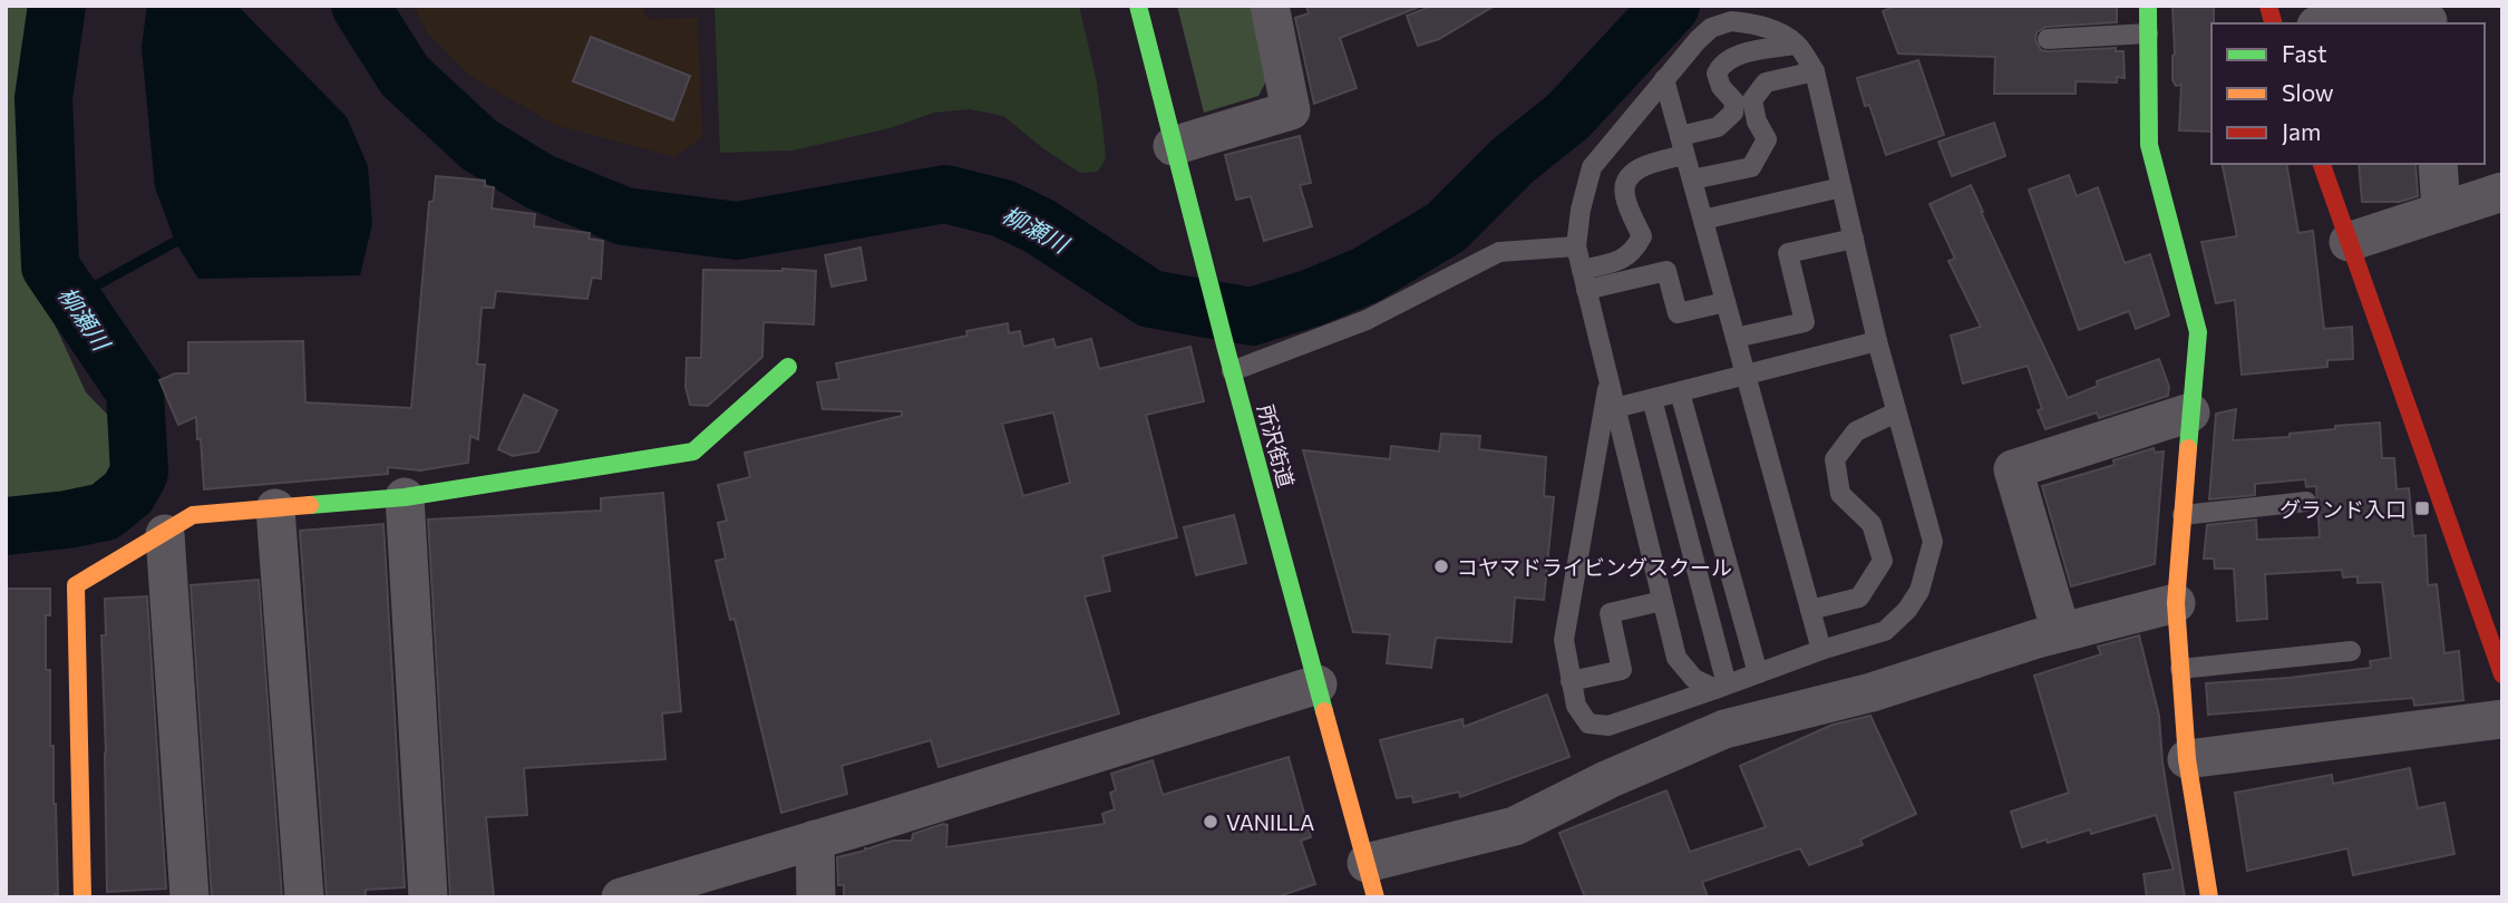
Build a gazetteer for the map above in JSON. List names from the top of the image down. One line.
{"streets":{"street":["所沢街道"]},"water":["柳瀬川"],"places":{"transit":["グランド入口"],"other":["コヤマドライビングスクール","VANILLA"]},"legend":["Fast","Slow","Jam"]}
